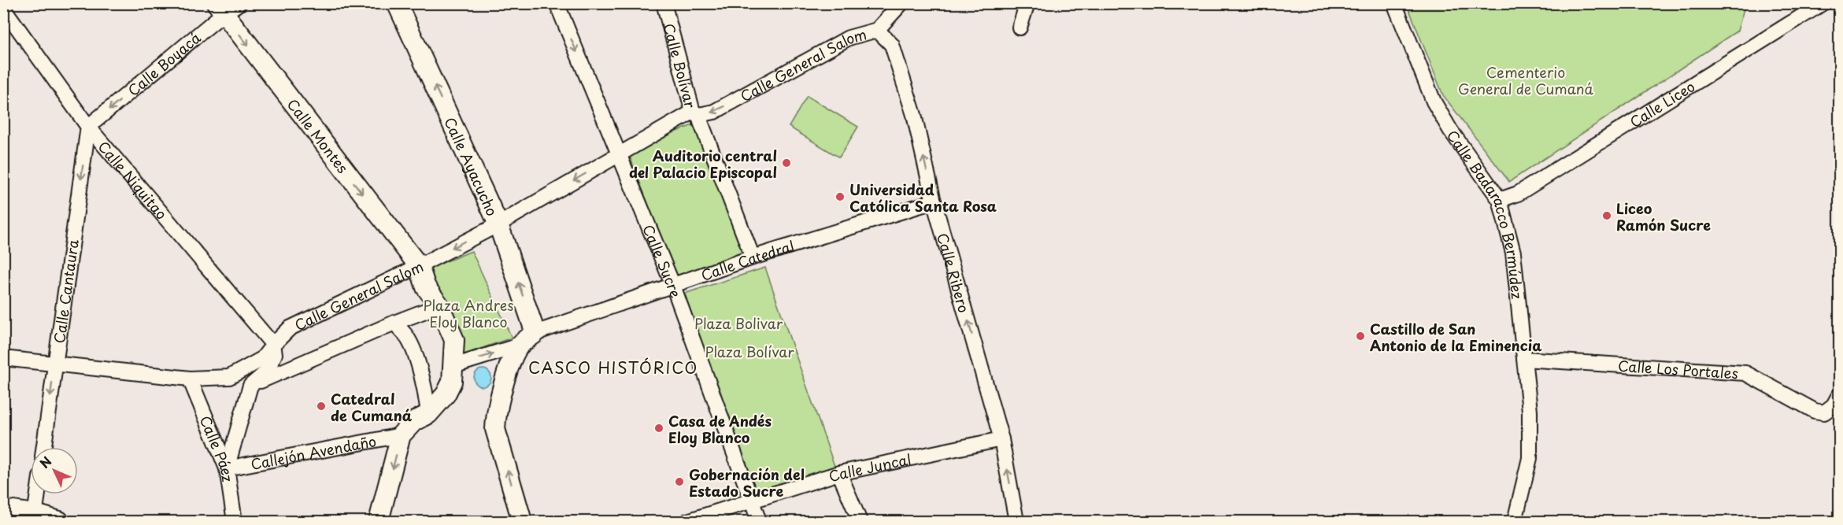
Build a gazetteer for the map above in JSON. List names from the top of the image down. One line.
{"streets":{"street":["Calle Boyacá","Calle Bolívar","Calle General Salom","Calle Liceo","Calle Montes","Calle Ayacucho","Calle Niquitao","Calle Badaracco Bermúdez","Calle Sucre","Calle Catedral","Calle Ribero","Calle Cantaura","Calle Los Portales","Calle Páez","Callejón Avendaño","Calle Juncal"]},"crossings":[["Calle Boyacá","Calle Montes"],["Calle Boyacá","Calle Niquitao"],["Calle Boyacá","Calle Cantaura"],["Calle Bolívar","Calle General Salom"],["Calle Bolívar","Calle Catedral"],["Calle General Salom","Calle Montes"],["Calle General Salom","Calle Ayacucho"],["Calle General Salom","Calle Niquitao"],["Calle General Salom","Calle Sucre"],["Calle General Salom","Calle Ribero"],["Calle General Salom","Calle Cantaura"],["Calle General Salom","Calle Páez"],["Calle Liceo","Calle Badaracco Bermúdez"],["Calle Montes","Callejón Avendaño"],["Calle Ayacucho","Calle Catedral"],["Calle Niquitao","Calle Cantaura"],["Calle Badaracco Bermúdez","Calle Los Portales"],["Calle Sucre","Calle Catedral"],["Calle Sucre","Calle Juncal"],["Calle Catedral","Calle Ribero"],["Calle Ribero","Calle Juncal"],["Calle Páez","Callejón Avendaño"]],"one_way":["Calle Boyacá","Calle General Salom","Calle Montes","Calle Ayacucho","Calle Ribero","Calle Cantaura"],"districts":["CASCO HISTÓRICO"],"parks":["Cementerio General de Cumaná","Plaza Andres Eloy Blanco","Plaza Bolivar","Plaza Bolívar"],"places":["Auditorio central del Palacio Episcopal","Universidad Católica Santa Rosa","Liceo Ramón Sucre","Castillo de San Antonio de la Eminencia","Catedral de Cumaná","Casa de Andés Eloy Blanco","Gobernación del Estado Sucre"],"north":"top left"}
